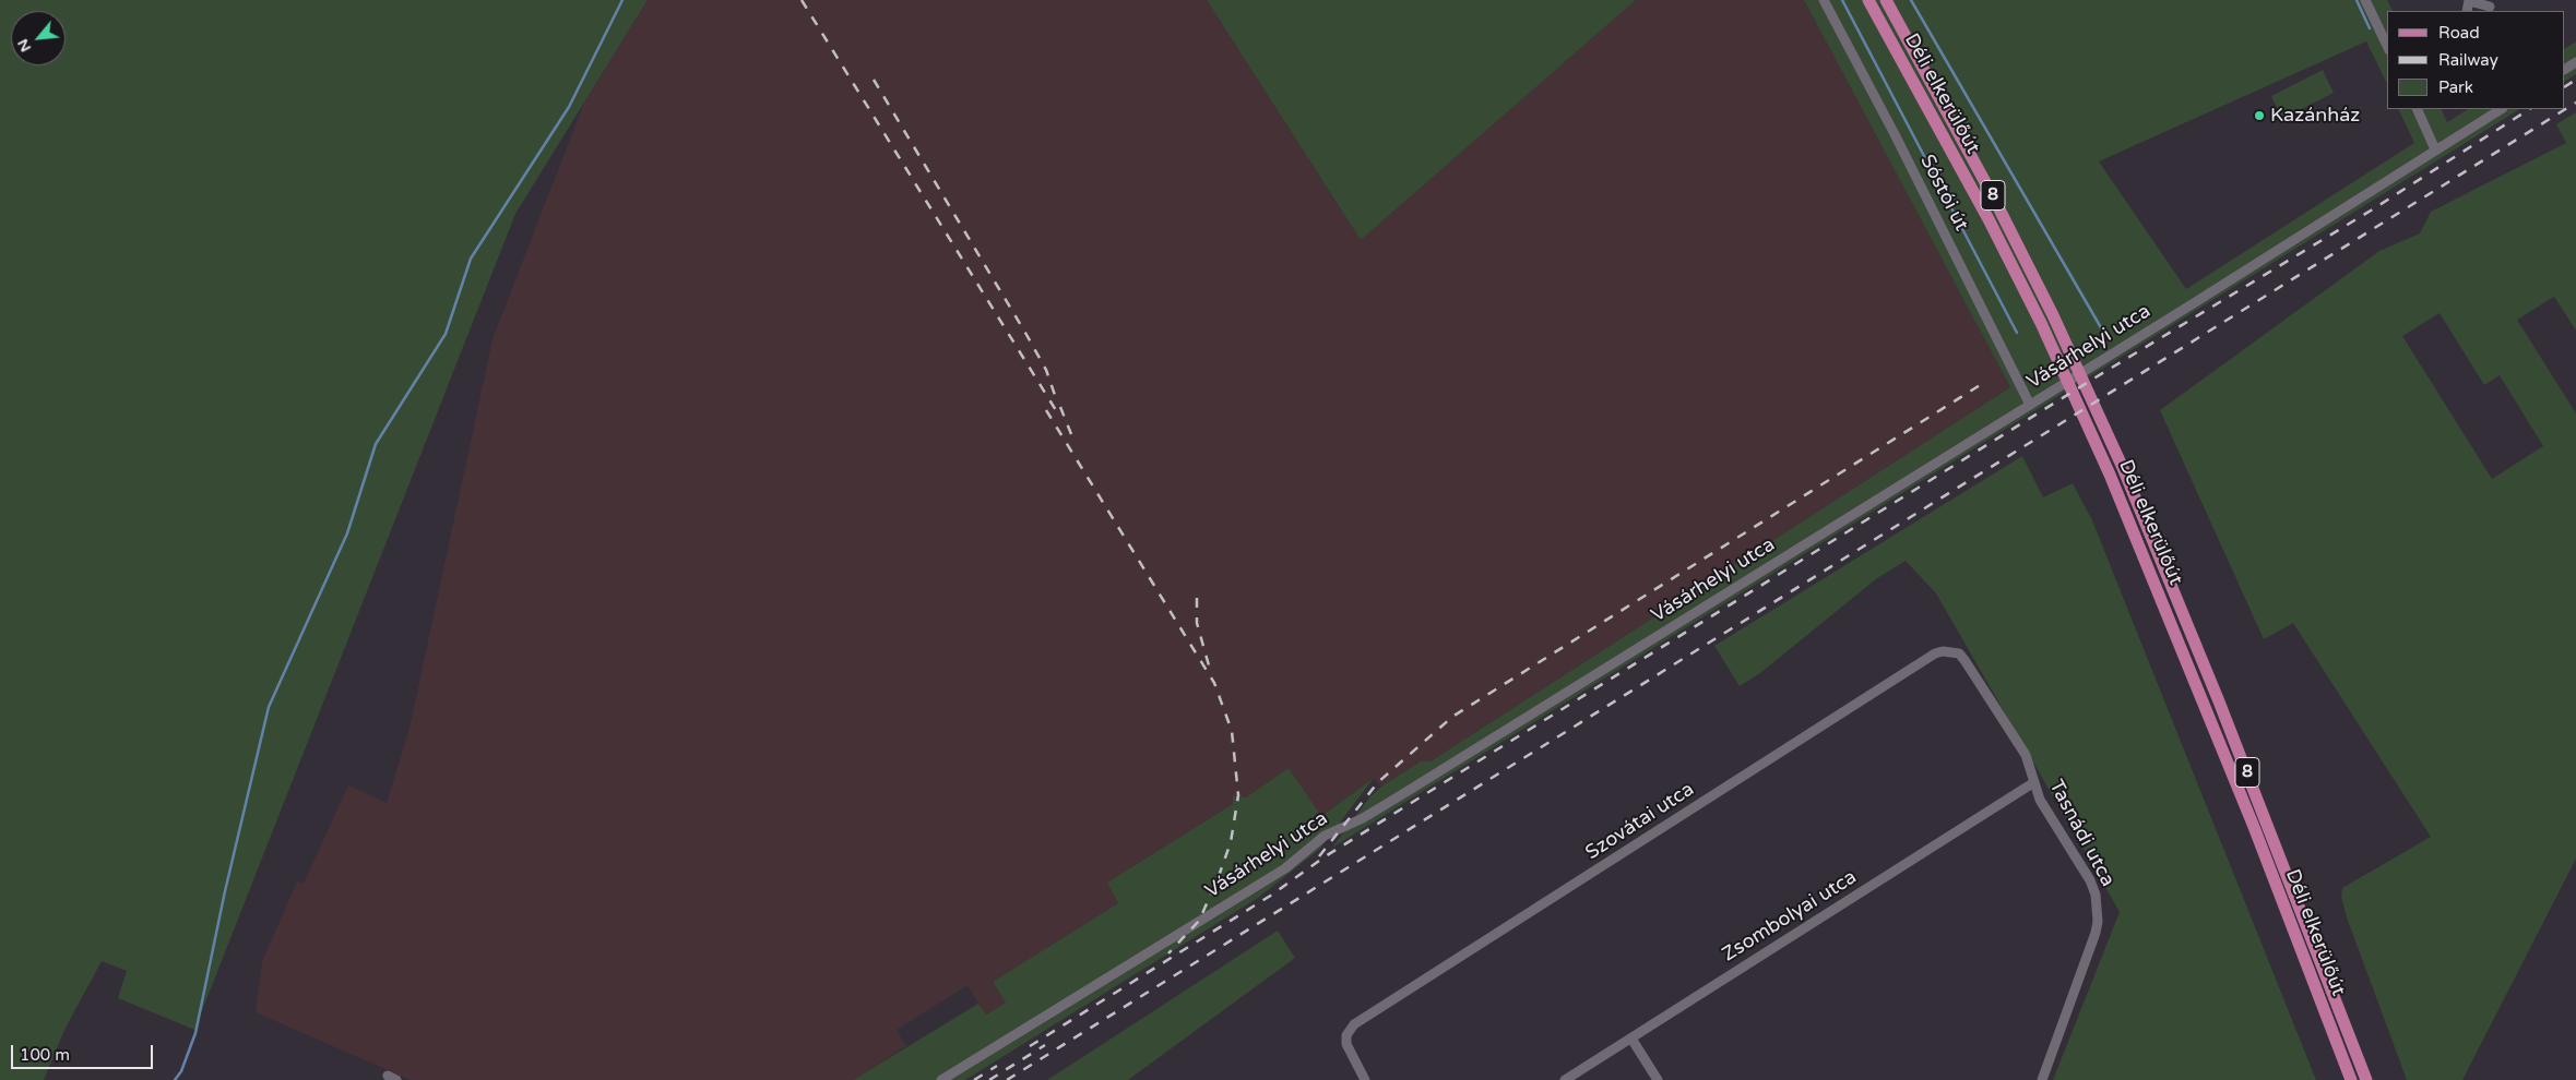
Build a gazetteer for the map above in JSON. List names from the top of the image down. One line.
{"streets":{"main road":["Déli elkerülőút","8"],"street":["Sóstói út","Vásárhelyi utca","Szovátai utca","Tasnádi utca","Zsombolyai utca"]},"crossings":[["Sóstói út","Vásárhelyi utca"],["Szovátai utca","Tasnádi utca"],["Tasnádi utca","Zsombolyai utca"]],"places":["Kazánház"],"legend":["Road","Railway","Park"],"scale_bar":"100 m","north":"bottom left"}
